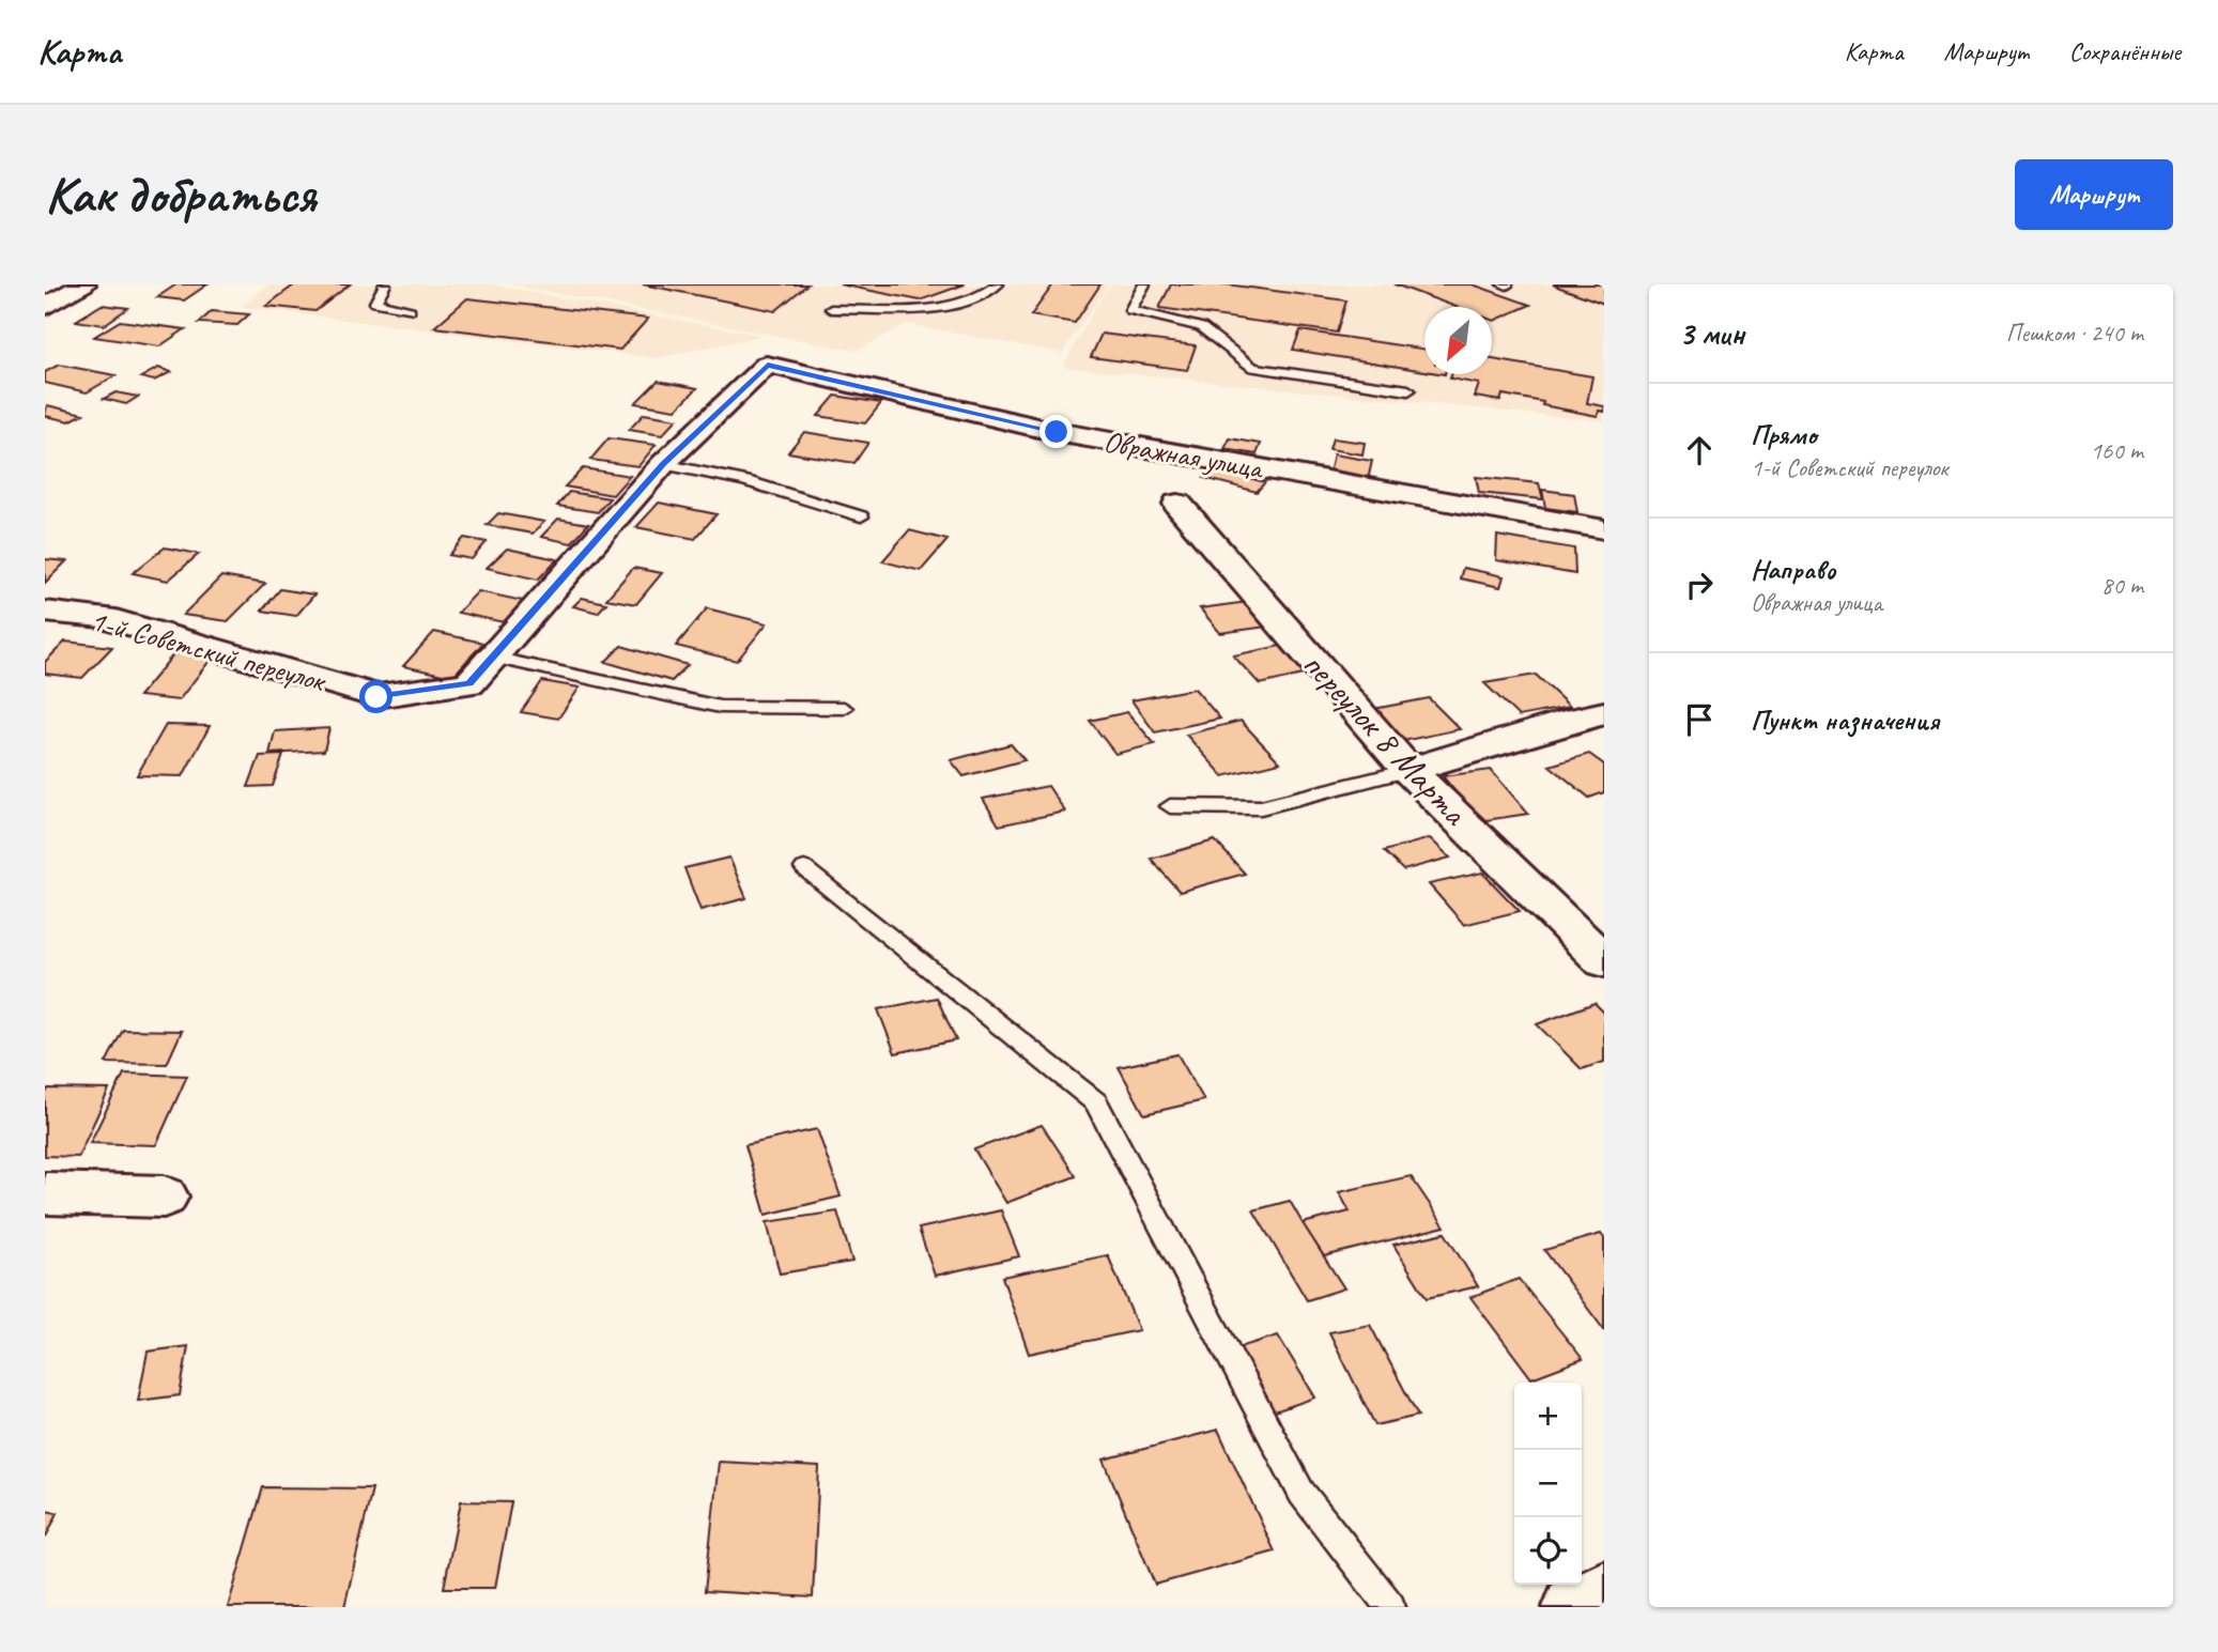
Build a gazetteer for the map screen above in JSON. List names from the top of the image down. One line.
{"streets":{"street":["Овражная улица","1-й Советский переулок","переулок 8 Марта"]},"crossings":[["Овражная улица","1-й Советский переулок"]],"north":"bottom left","page":{"header":"Карта","nav":["Карта","Маршрут","Сохранённые"],"buttons":"Маршрут","title":"Как добраться","heading":["3 мин","Пешком · 240 m"],"list":[["Прямо","1-й Советский переулок","160 m"],["Направо","Овражная улица","80 m"],"Пункт назначения"],"map_buttons":["+","−"]}}
